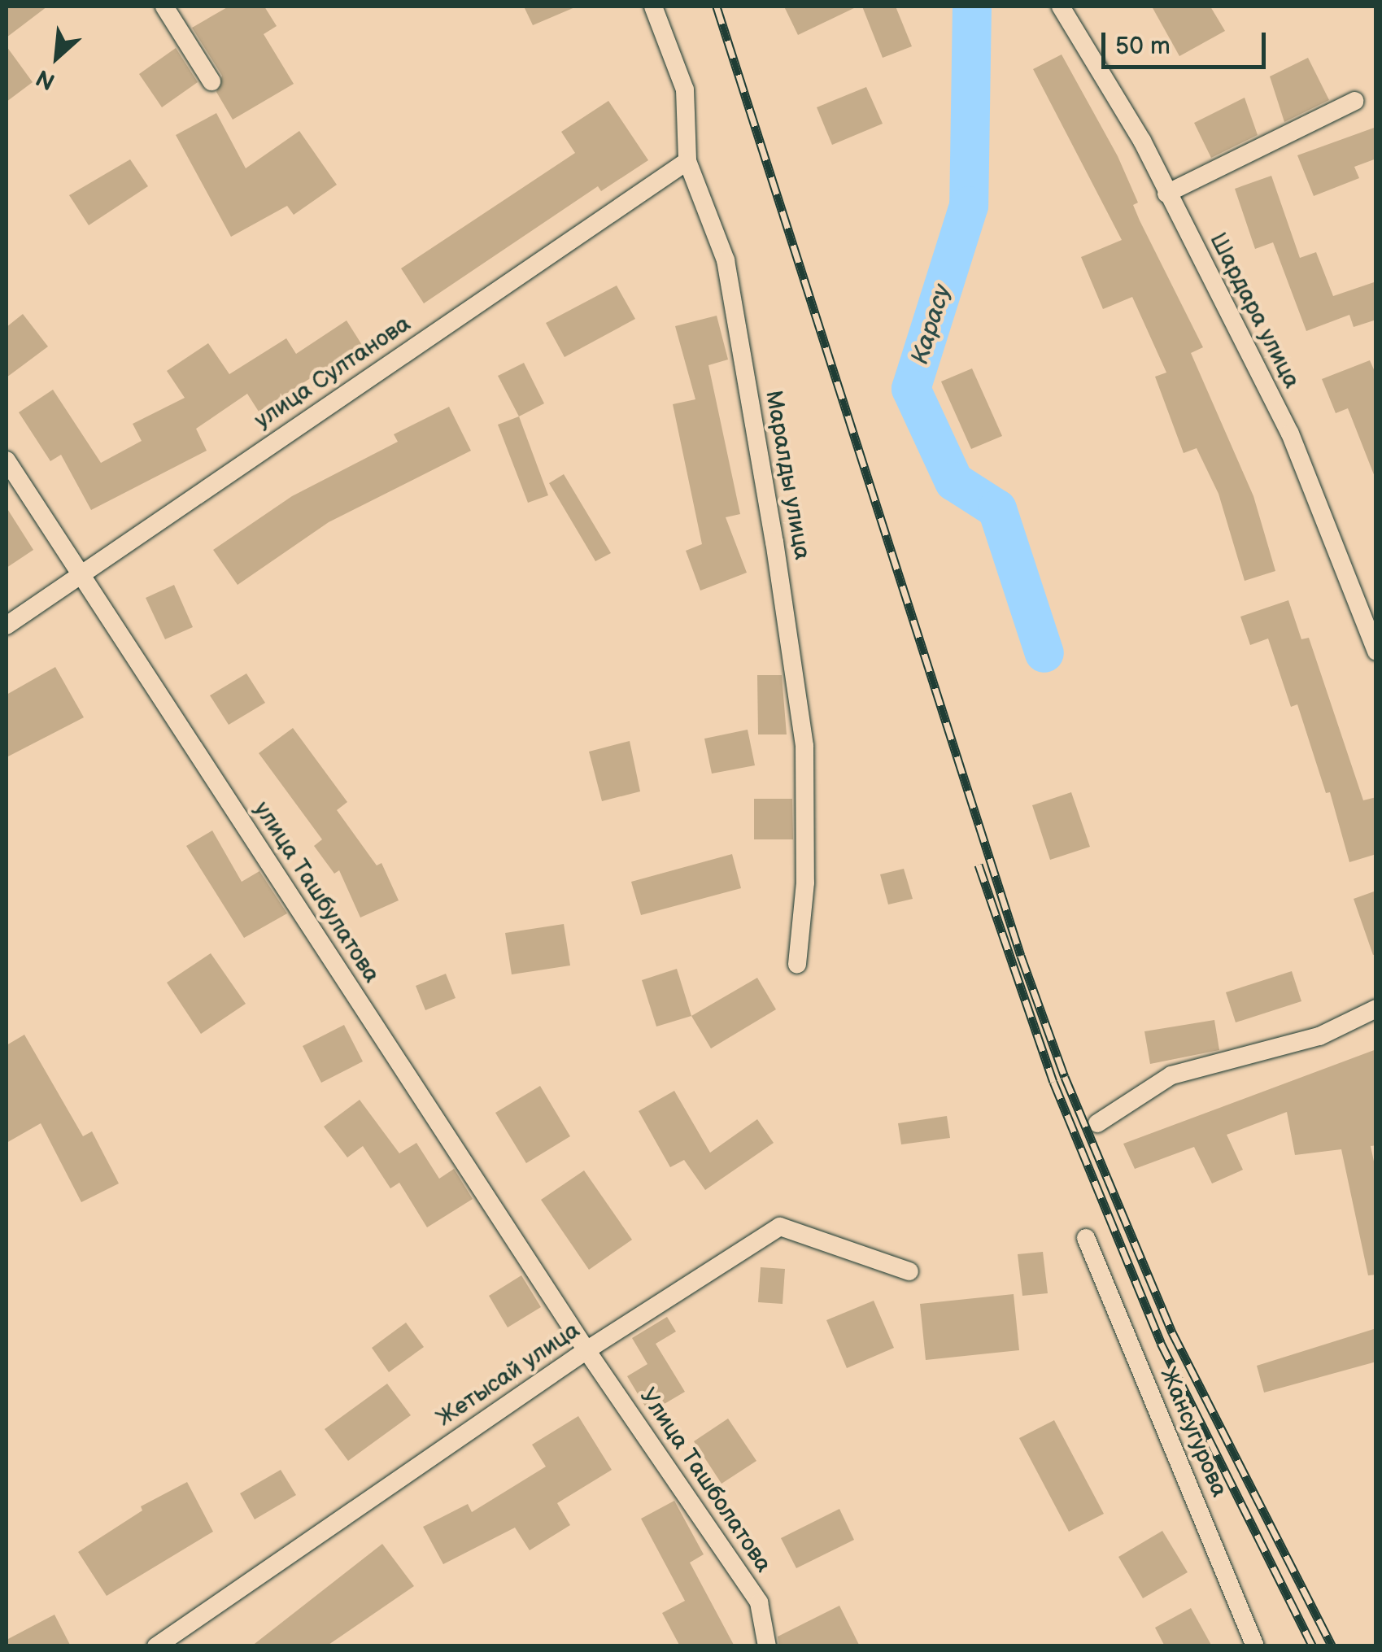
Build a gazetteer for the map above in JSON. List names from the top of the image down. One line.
{"streets":{"street":["Шардара улица","улица Султанова","Маралды улица","улица Ташбулатова","Жетысай улица","Жансугурова","Улица Ташболатова"]},"crossings":[["улица Султанова","Маралды улица"],["улица Султанова","улица Ташбулатова"],["улица Ташбулатова","Жетысай улица"],["улица Ташбулатова","Улица Ташболатова"],["Жетысай улица","Улица Ташболатова"]],"water":["Карасу"],"scale_bar":"50 m","north":"bottom left"}
